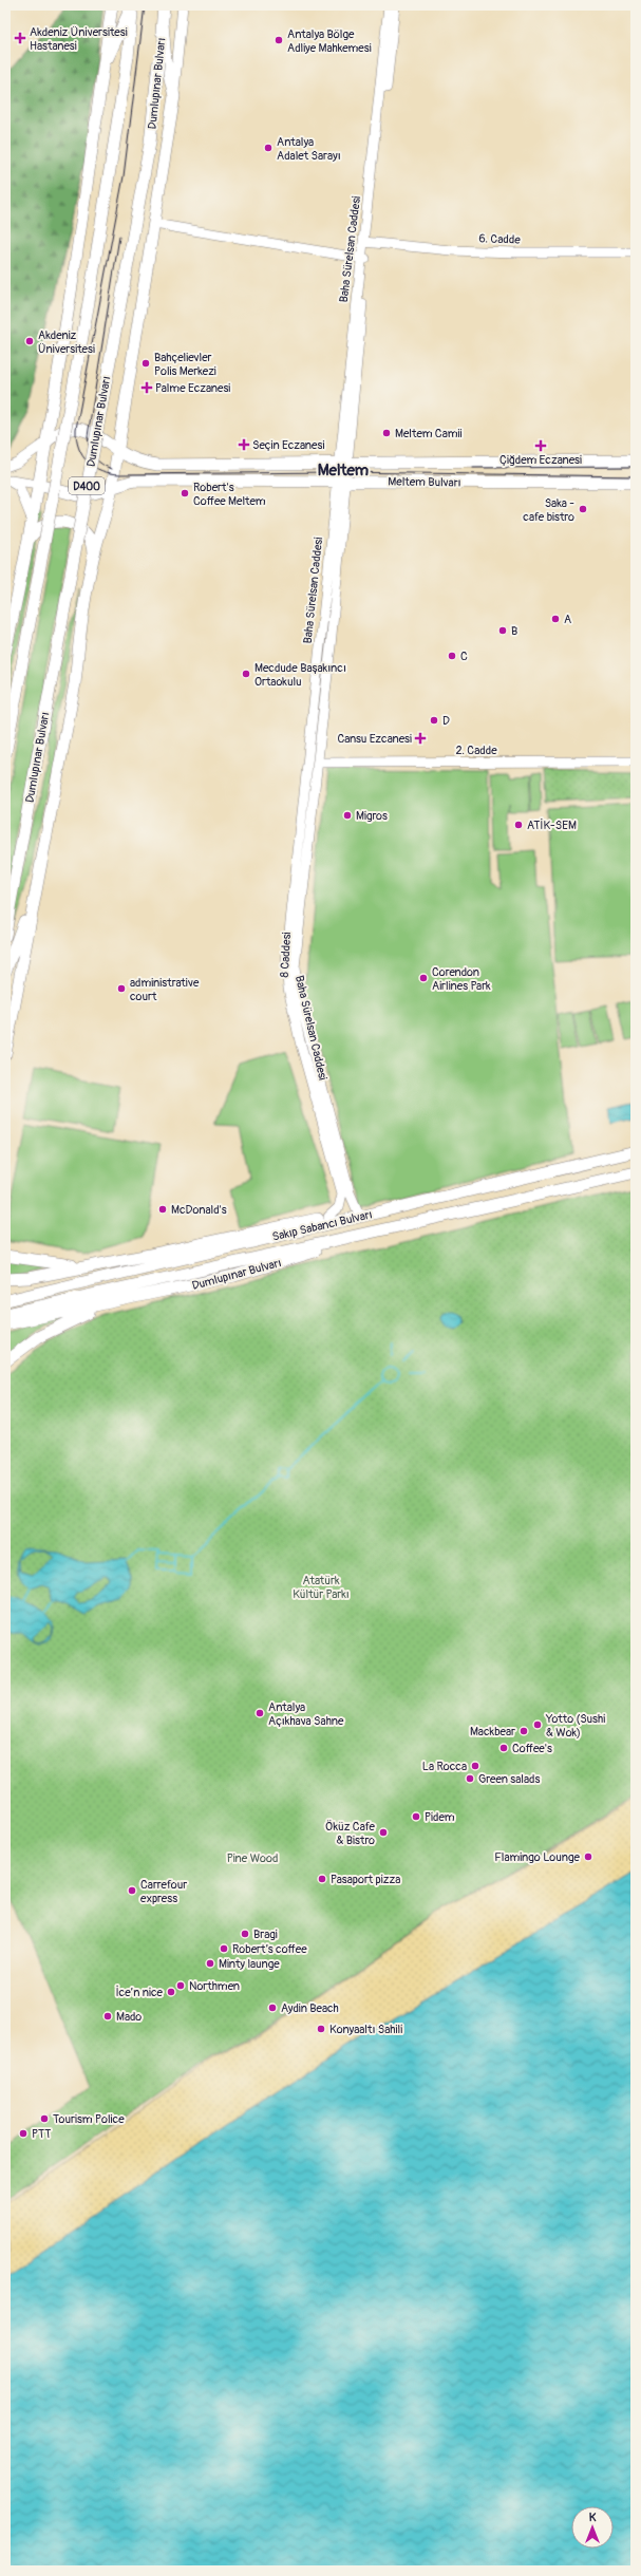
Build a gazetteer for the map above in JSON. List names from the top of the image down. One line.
{"streets":{"main road":["Dumlupınar Bulvarı","6. Cadde","Baha Sürelsan Caddesi","Meltem Bulvarı","D400","2. Cadde","8 Caddesi","Sakıp Sabancı Bulvarı"]},"crossings":[["Dumlupınar Bulvarı","Sakıp Sabancı Bulvarı"],["6. Cadde","Baha Sürelsan Caddesi"],["Baha Sürelsan Caddesi","Meltem Bulvarı"],["Baha Sürelsan Caddesi","2. Cadde"],["Baha Sürelsan Caddesi","8 Caddesi"],["2. Cadde","8 Caddesi"],["8 Caddesi","Sakıp Sabancı Bulvarı"]],"districts":["Meltem"],"parks":["Atatürk Kültür Parkı","Pine Wood"],"places":{"health":["Akdeniz Üniversitesi Hastanesi","Palme Eczanesi","Seçin Eczanesi","Çiğdem Eczanesi","Cansu Ezcanesi"],"other":["Antalya Bölge Adliye Mahkemesi","Antalya Adalet Sarayı","Akdeniz Üniversitesi","Bahçelievler Polis Merkezi","Meltem Camii","Robert's Coffee Meltem","Saka - cafe bistro","A","B","C","Mecdude Başakıncı Ortaokulu","D","Migros","ATİK-SEM","Corendon Airlines Park","administrative court","McDonald's","Antalya Açıkhava Sahne","Yotto (Sushi & Wok)","Mackbear","Coffee's","La Rocca","Green salads","Pidem","Öküz Cafe & Bistro","Flamingo Lounge","Pasaport pizza","Carrefour express","Bragi","Robert’s coffee","Minty launge","Northmen","İce’n nice","Aydin Beach","Mado","Konyaaltı Sahili","Tourism Police","PTT"]},"north":"top"}
